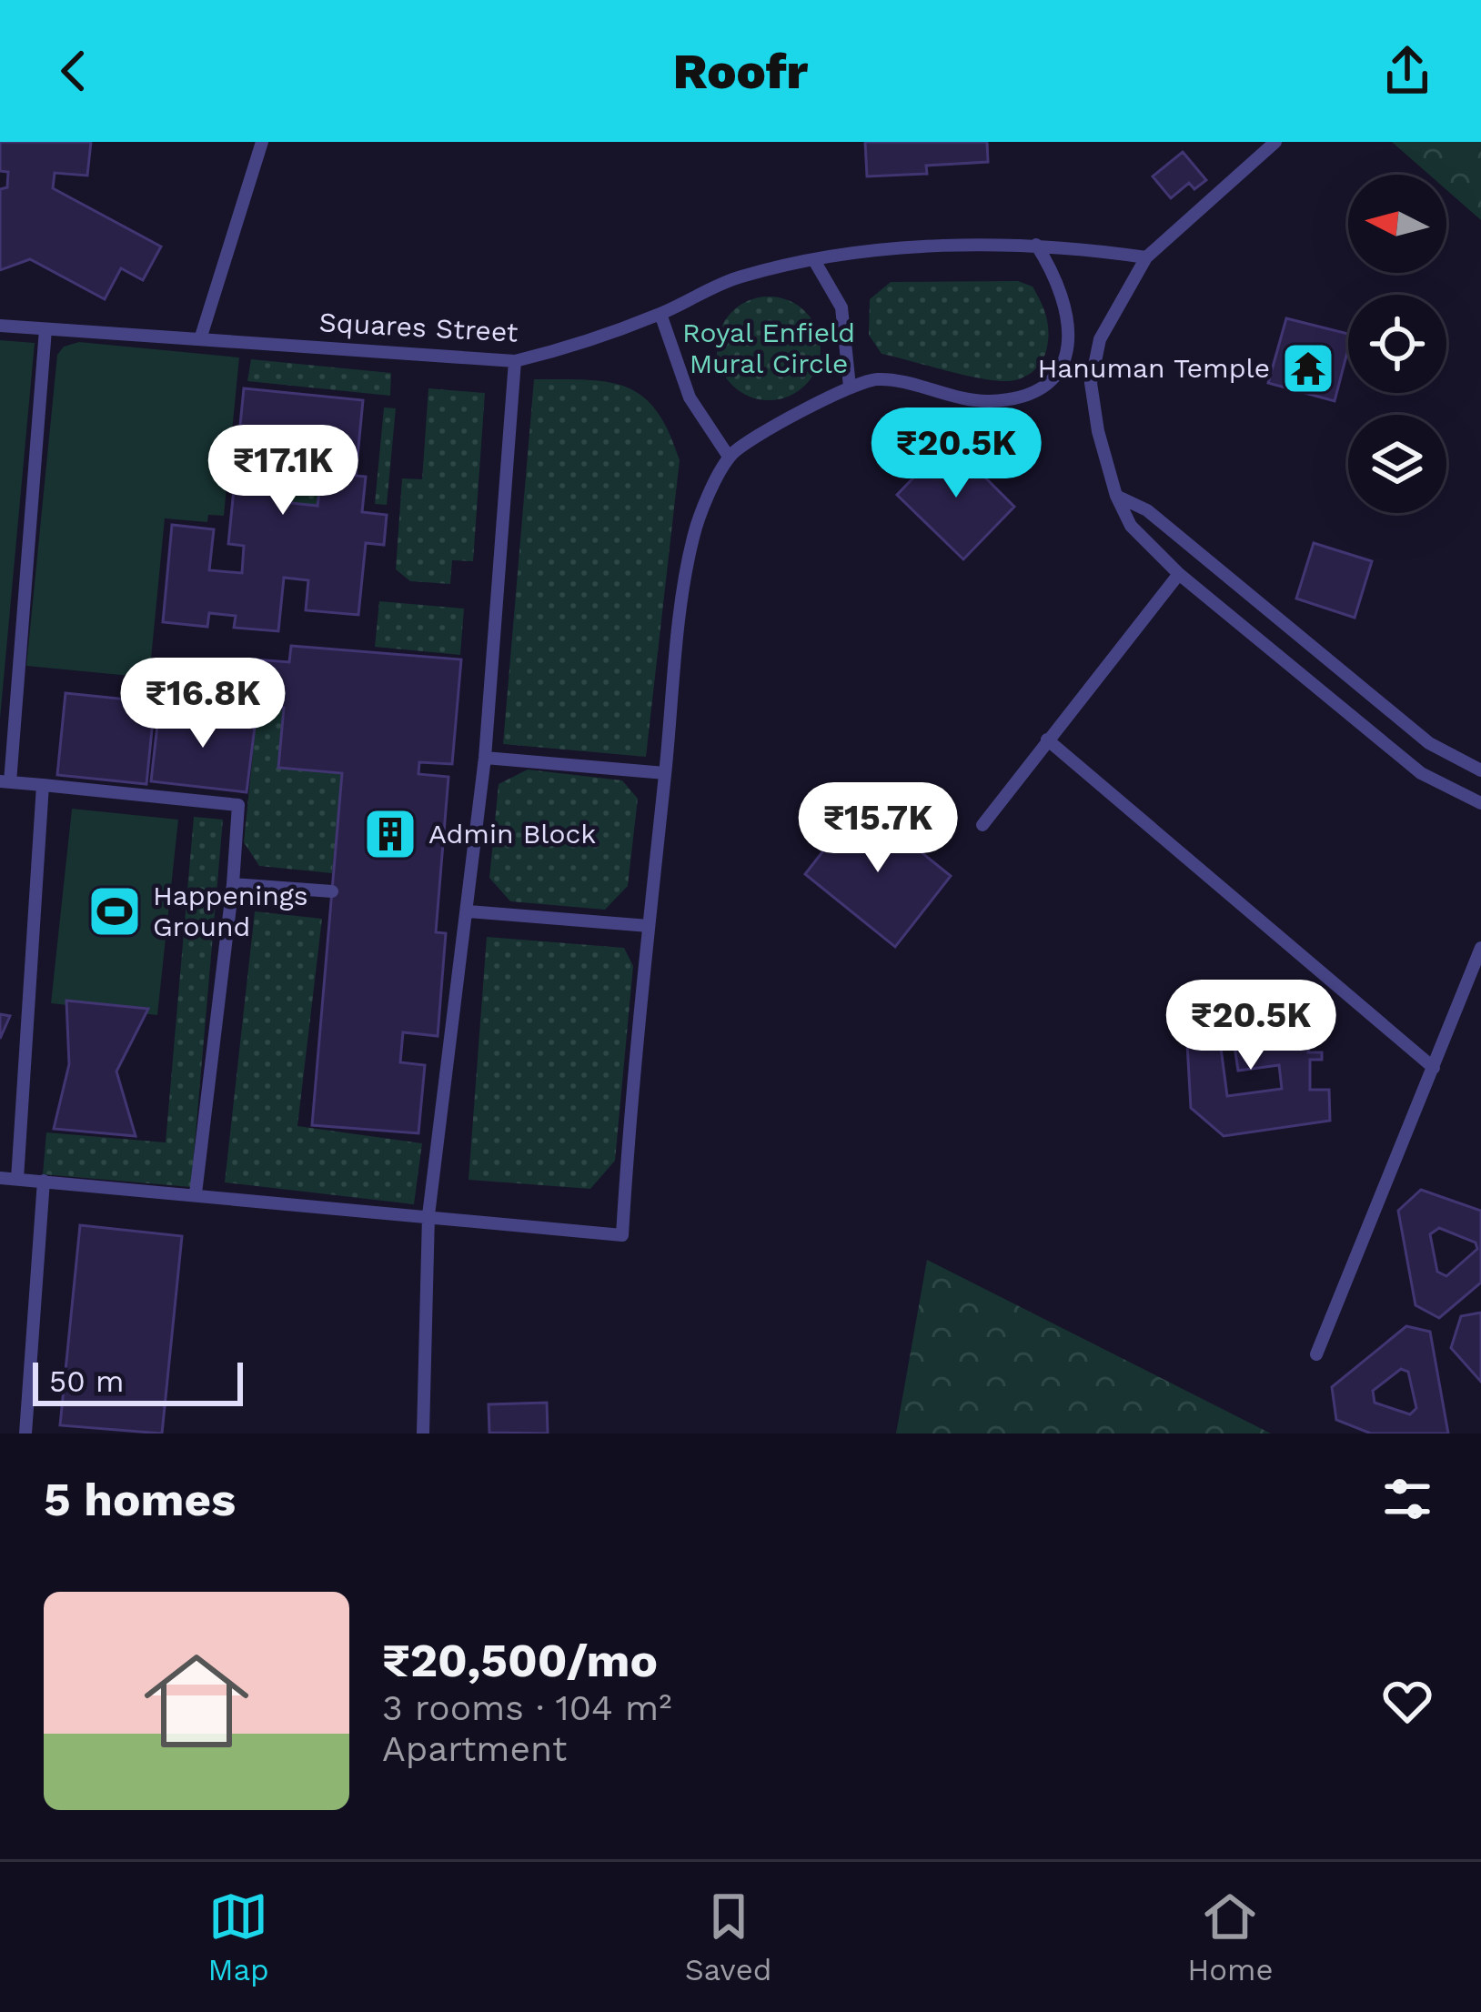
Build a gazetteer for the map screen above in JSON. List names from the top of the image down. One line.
{"streets":{"lane":["Squares Street"]},"parks":["Royal Enfield Mural Circle"],"places":{"temple":["Hanuman Temple"],"building":["Admin Block"],"sports":["Happenings Ground"]},"scale_bar":"50 m","north":"left","page":{"header":"Roofr","price":["₹20.5K","₹17.1K","₹16.8K","₹15.7K","₹20.5K"],"scale":"50 m","heading":"5 homes","list":[{"name":"₹20,500/mo","note":"3 rooms · 104 m² · Apartment"}],"tabs":["Map","Saved","Home"]}}
